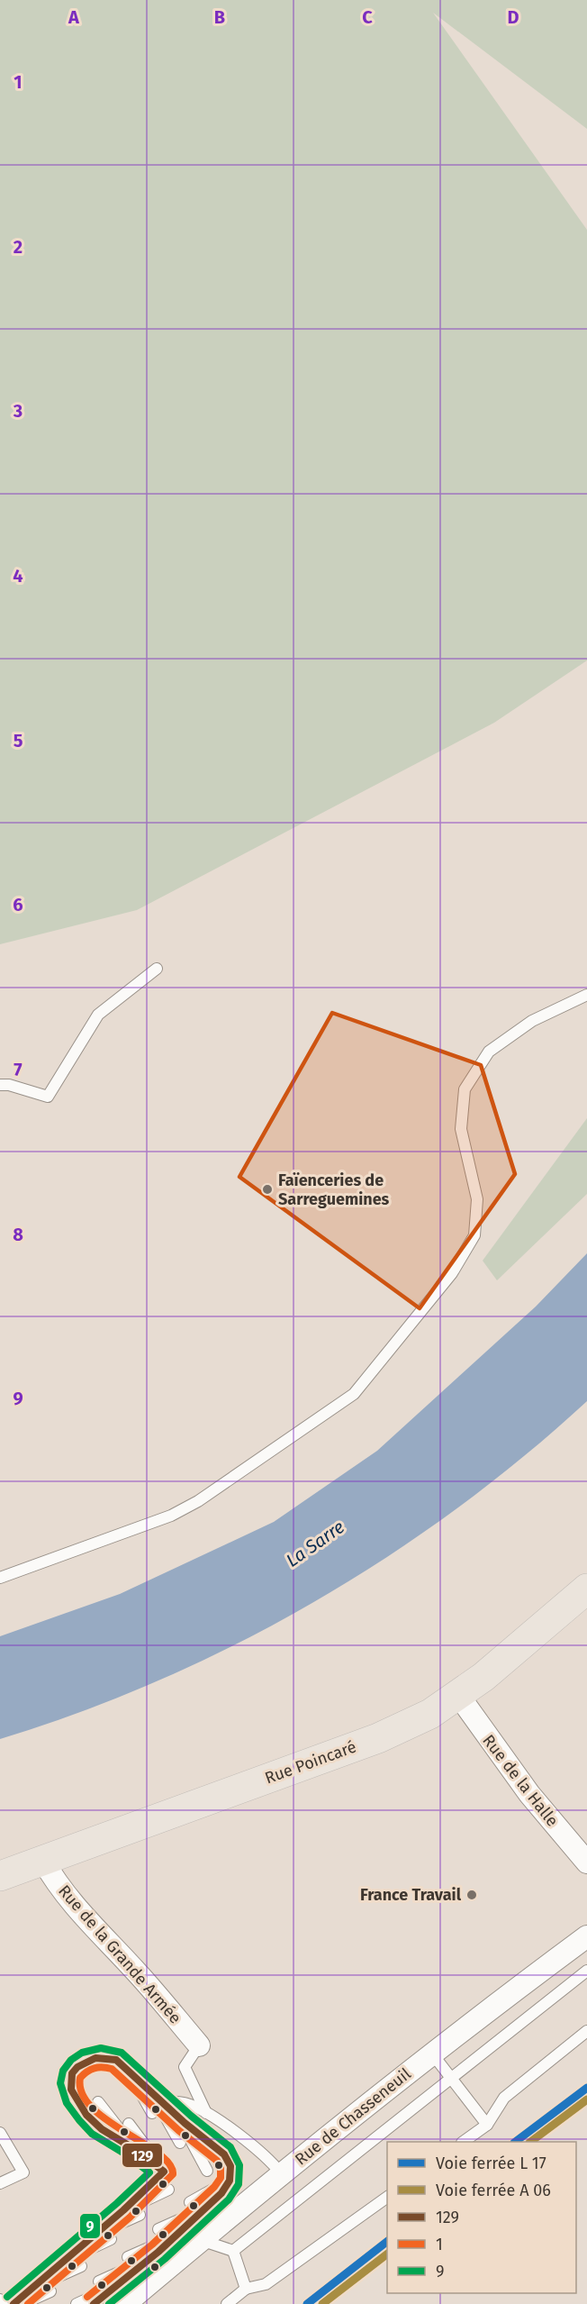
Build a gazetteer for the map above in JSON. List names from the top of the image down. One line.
{"streets":{"main road":["Rue Poincaré"],"street":["Rue de la Halle","Rue de la Grande Armée","Rue de Chasseneuil"]},"crossings":[["Rue Poincaré","Rue de la Halle"],["Rue Poincaré","Rue de la Grande Armée"]],"water":["La Sarre"],"places":["Faïenceries de Sarreguemines","France Travail"],"lines":["transit line 9","transit line 129","transit line 1"],"legend":["Voie ferrée L 17","Voie ferrée A 06","129","1","9"],"grid":{"columns":["A","B","C","D"],"rows":["1","2","3","4","5","6","7","8","9"]}}
